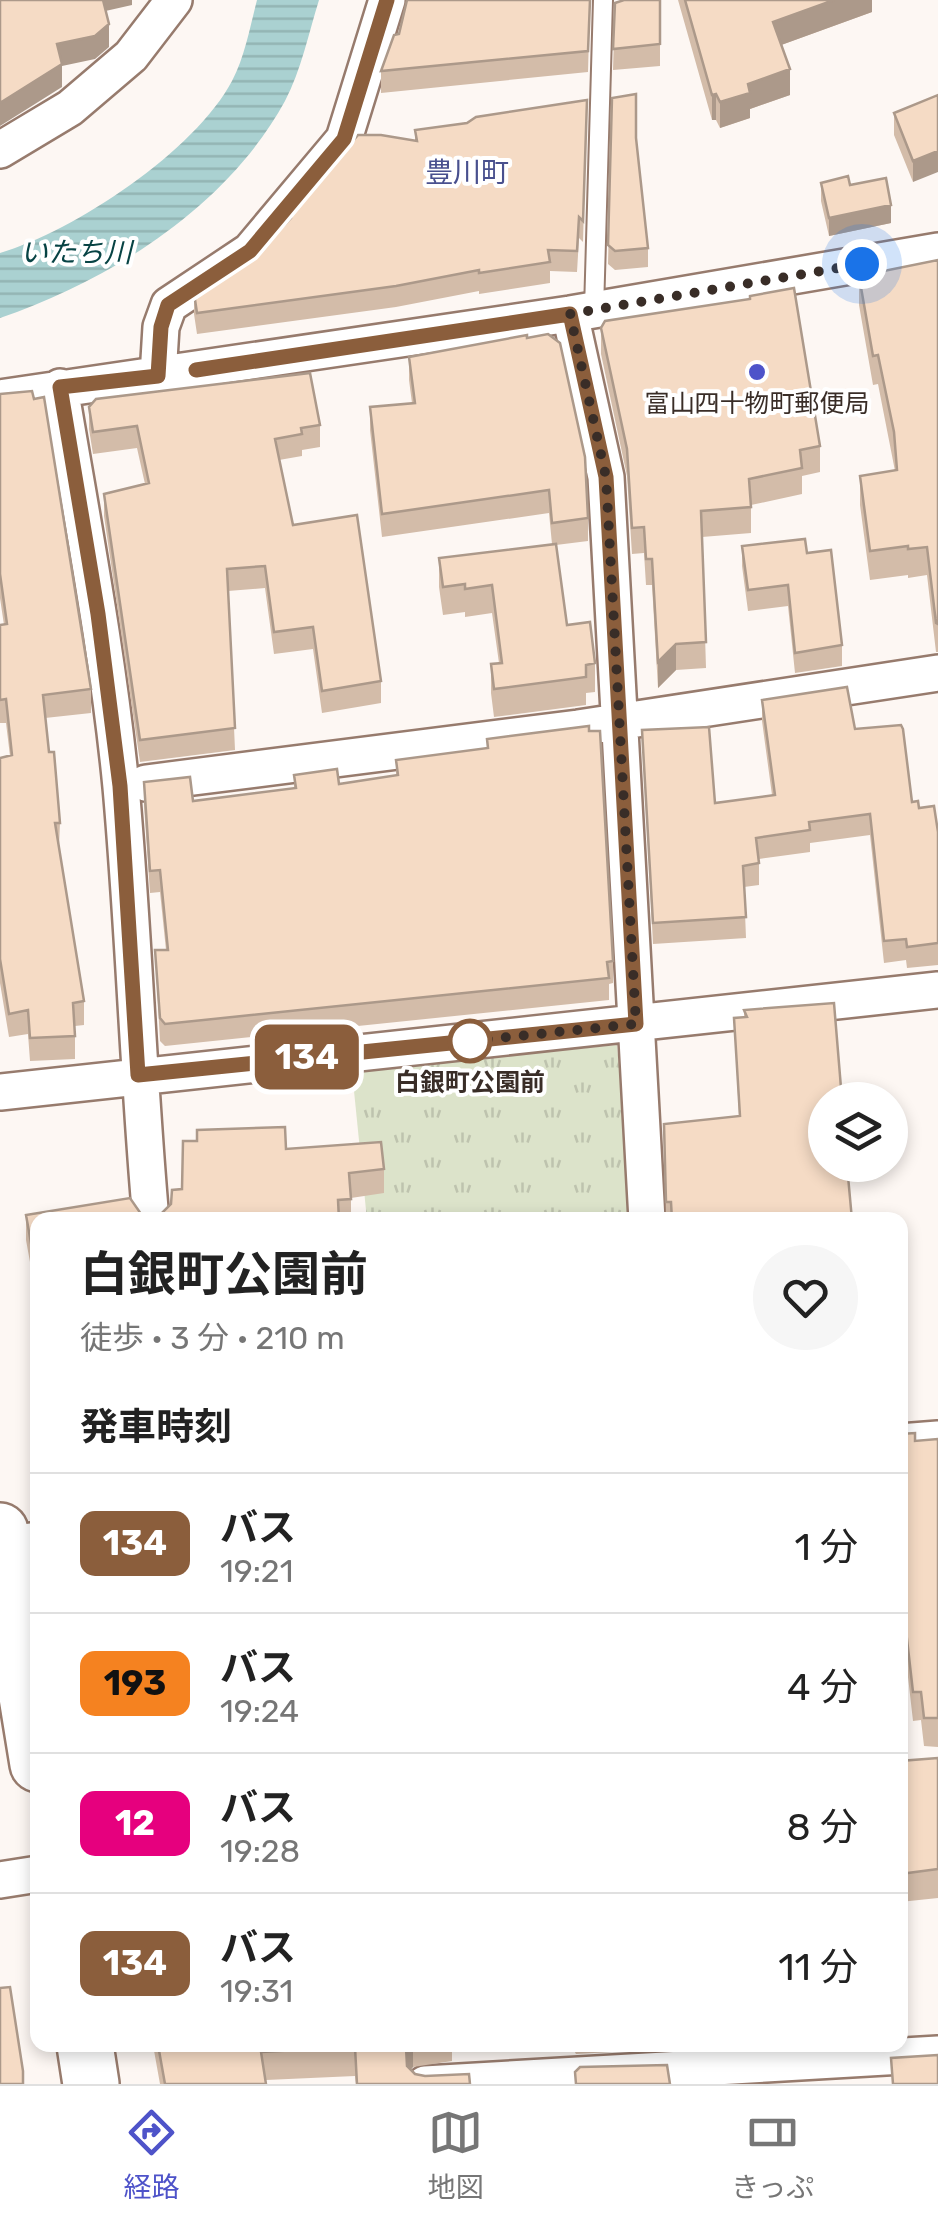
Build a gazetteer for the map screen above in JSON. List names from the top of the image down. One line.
{"districts":["豊川町"],"water":["いたち川"],"places":["富山四十物町郵便局","白銀町公園前"],"lines":["bus line 134"],"page":{"on_map":"134","heading":[["白銀町公園前","徒歩 · 3 分 · 210 m"],"発車時刻"],"list":[{"mark":"134","name":"バス","note":"19:21","value":"1 分"},{"mark":"193","name":"バス","note":"19:24","value":"4 分"},{"mark":"12","name":"バス","note":"19:28","value":"8 分"},{"mark":"134","name":"バス","note":"19:31","value":"11 分"}],"tabs":["経路","地図","きっぷ"]}}
